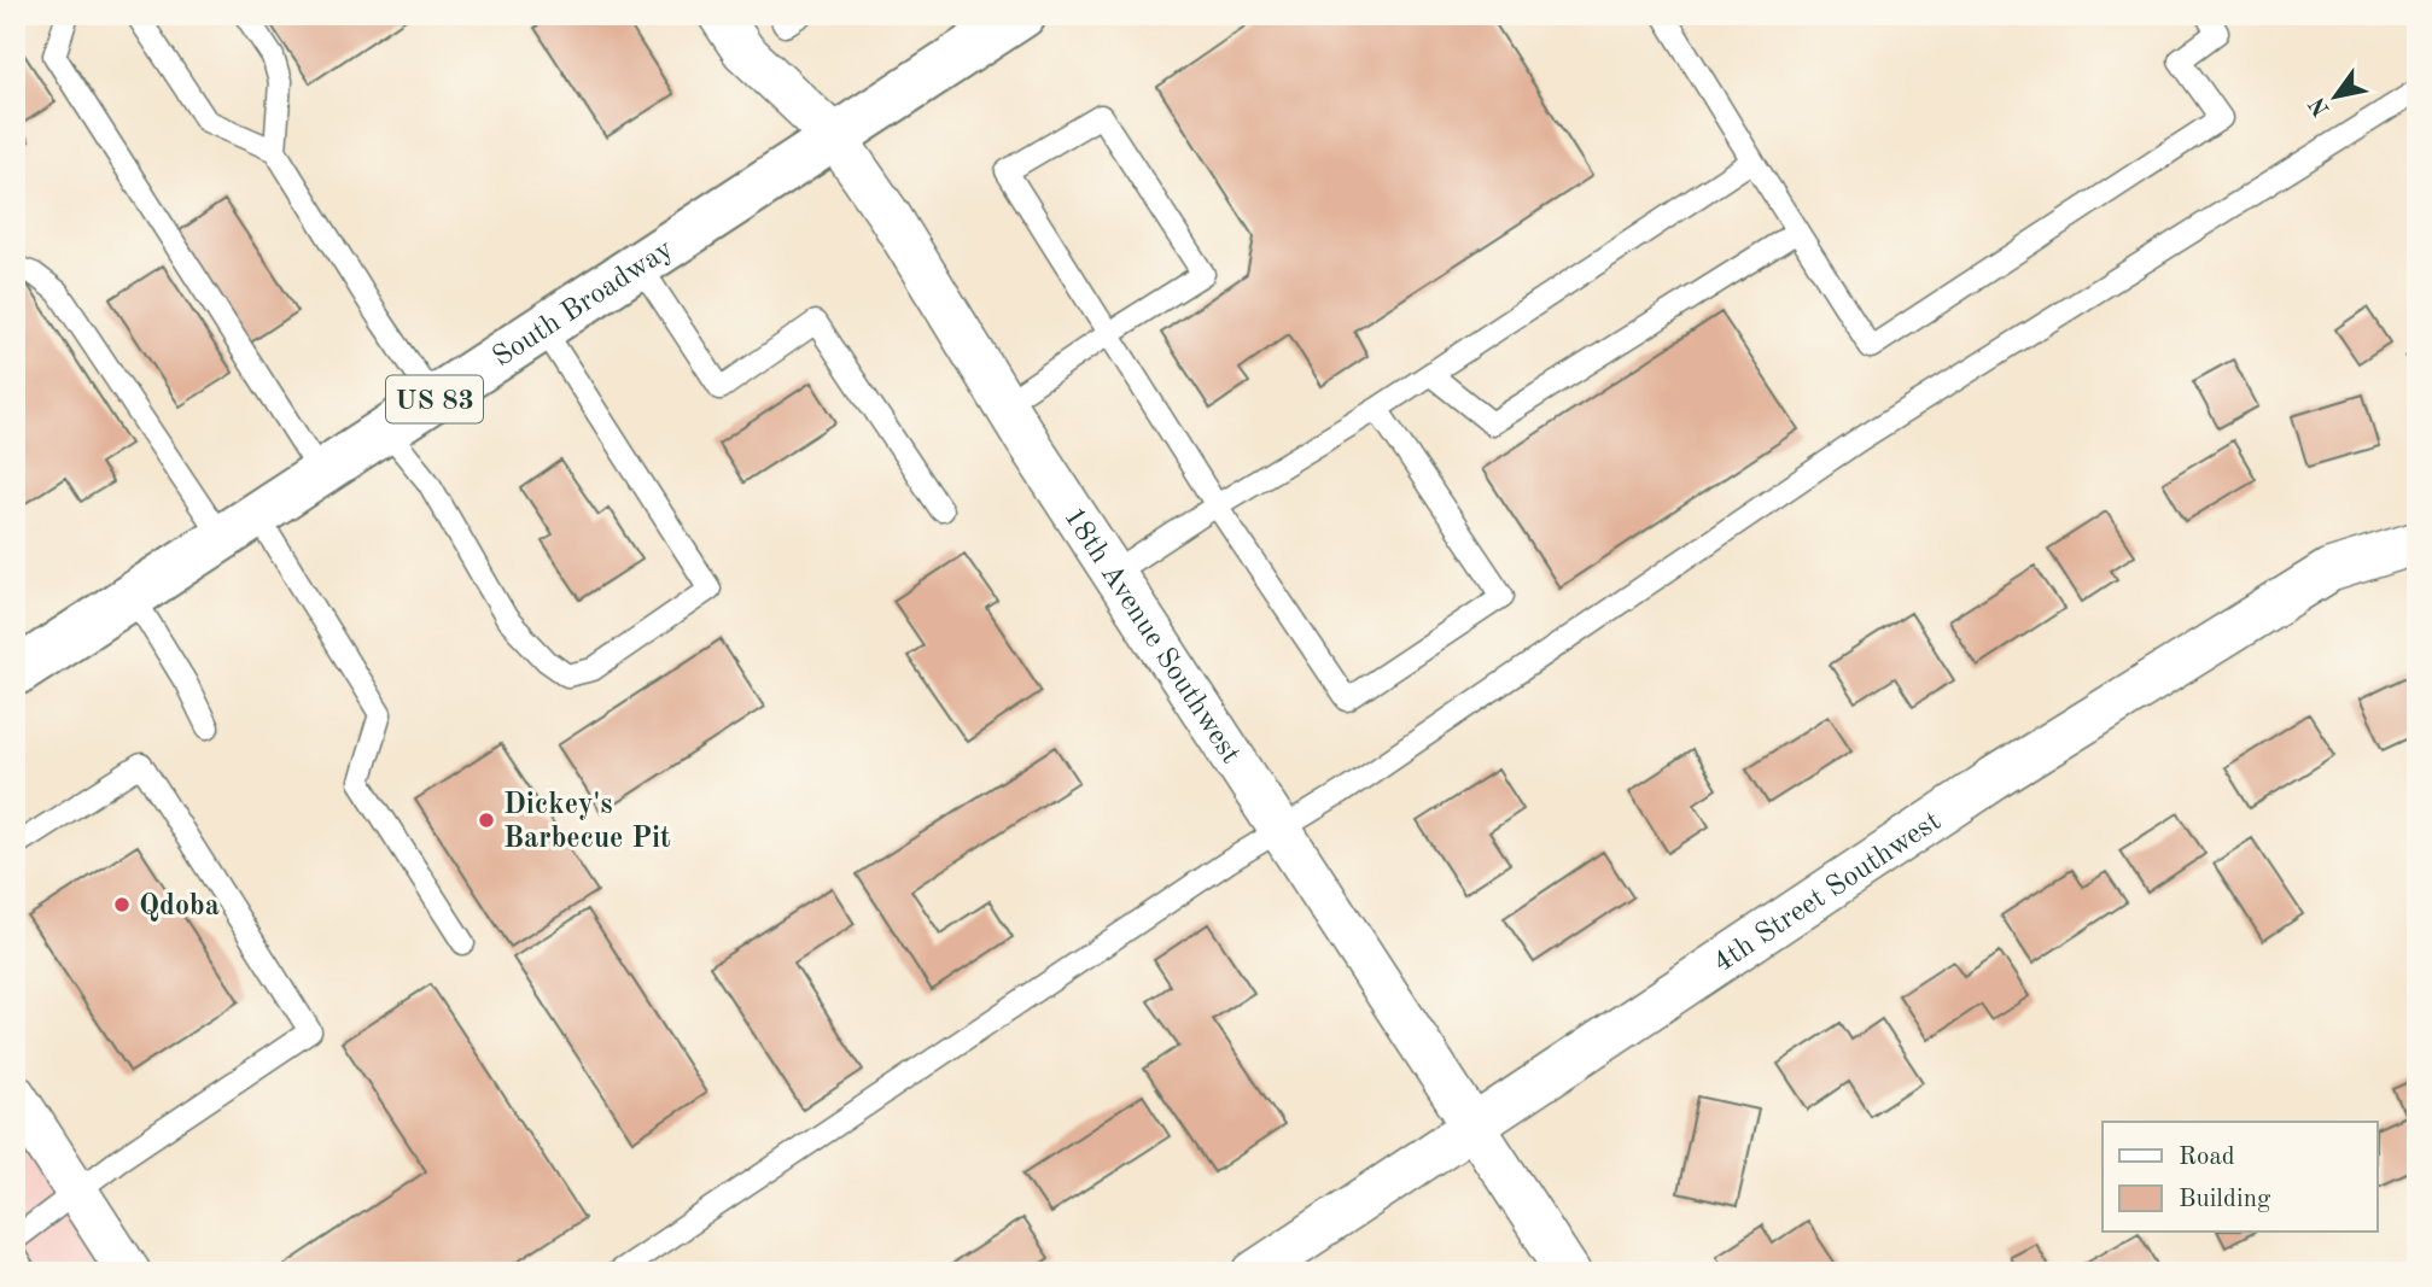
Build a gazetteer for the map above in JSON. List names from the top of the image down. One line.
{"streets":{"main road":["South Broadway","US 83"],"street":["18th Avenue Southwest","4th Street Southwest"]},"crossings":[["South Broadway","18th Avenue Southwest"],["18th Avenue Southwest","4th Street Southwest"]],"places":["Dickey's Barbecue Pit","Qdoba"],"legend":["Road","Building"],"north":"bottom left"}
